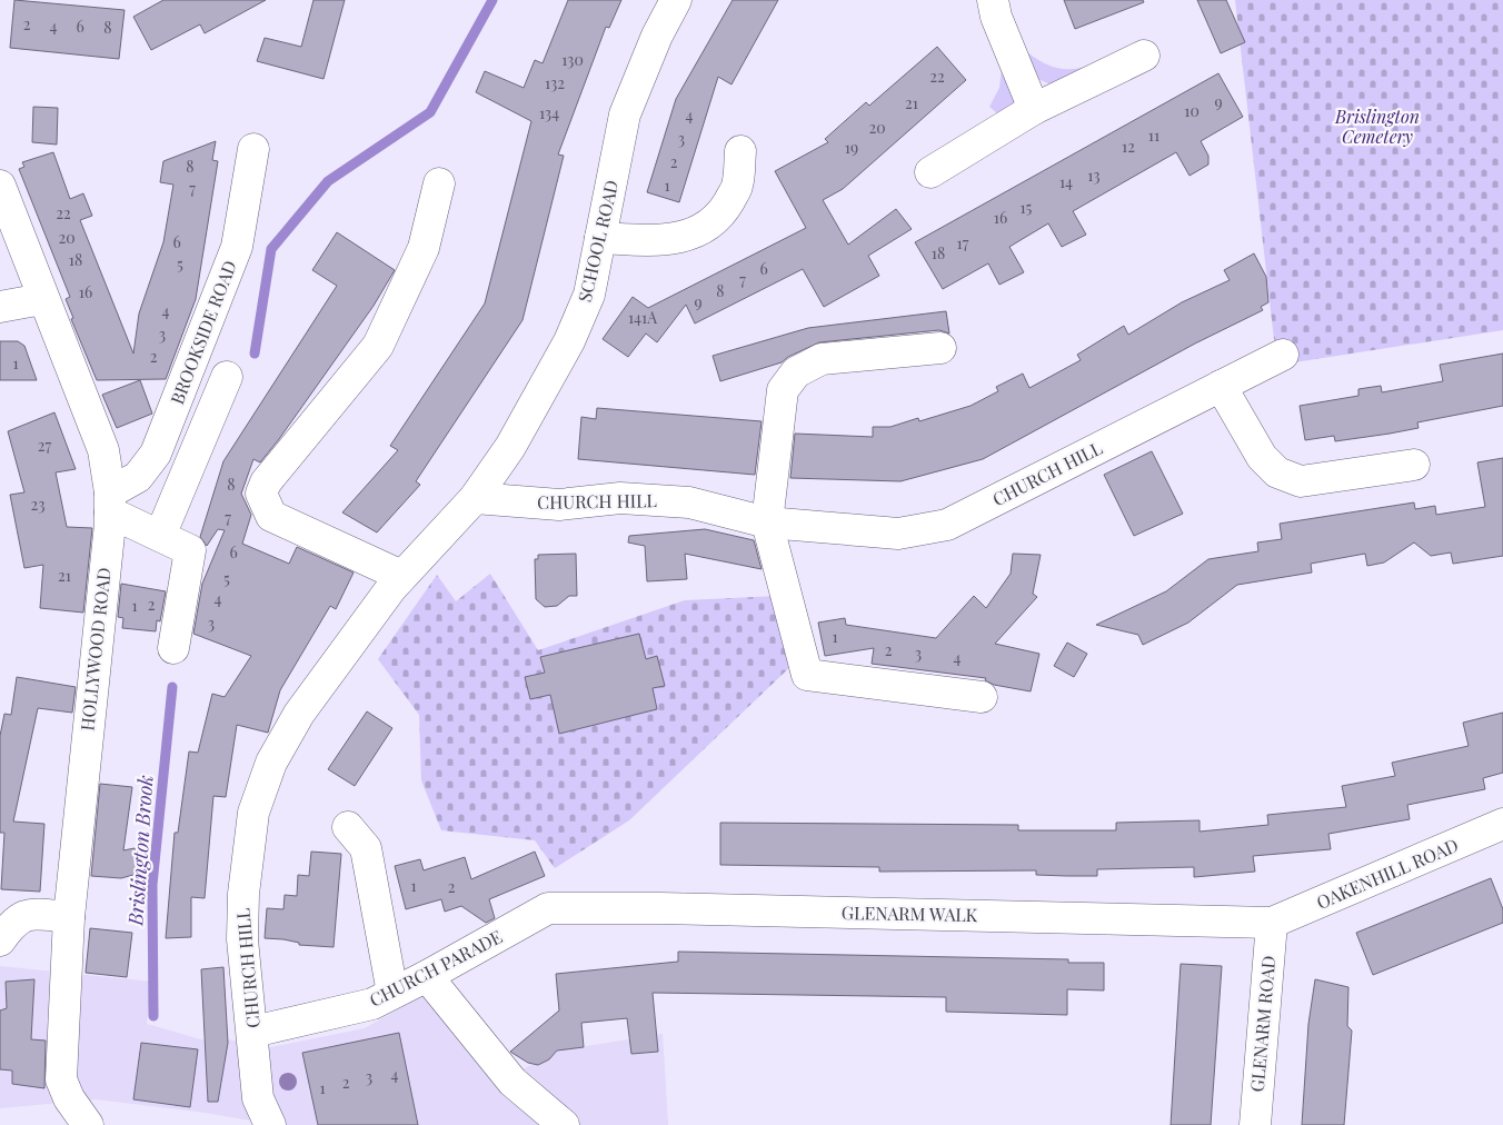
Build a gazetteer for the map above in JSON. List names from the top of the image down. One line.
{"streets":{"street":["SCHOOL ROAD","BROOKSIDE ROAD","CHURCH HILL","HOLLYWOOD ROAD","OAKENHILL ROAD","GLENARM WALK","CHURCH PARADE","GLENARM ROAD"]},"crossings":[["SCHOOL ROAD","CHURCH HILL"],["BROOKSIDE ROAD","HOLLYWOOD ROAD"],["CHURCH HILL","CHURCH PARADE"],["OAKENHILL ROAD","GLENARM WALK"],["OAKENHILL ROAD","GLENARM ROAD"],["GLENARM WALK","CHURCH PARADE"],["GLENARM WALK","GLENARM ROAD"]],"water":["Brislington Brook"],"parks":["Brislington Cemetery"],"house_numbers":["2","4","6","8","130","22","132","9","21","10","134","4","20","11","3","12","19","2","8","13","14","1","7","15","22","16","20","6","17","18","18","5","6","7","8","16","9","4","141A","3","2","1","27","8","23","7","6","21","5","4","2","1","3","1","2","3","4","1","2","4","3","2","1"]}
